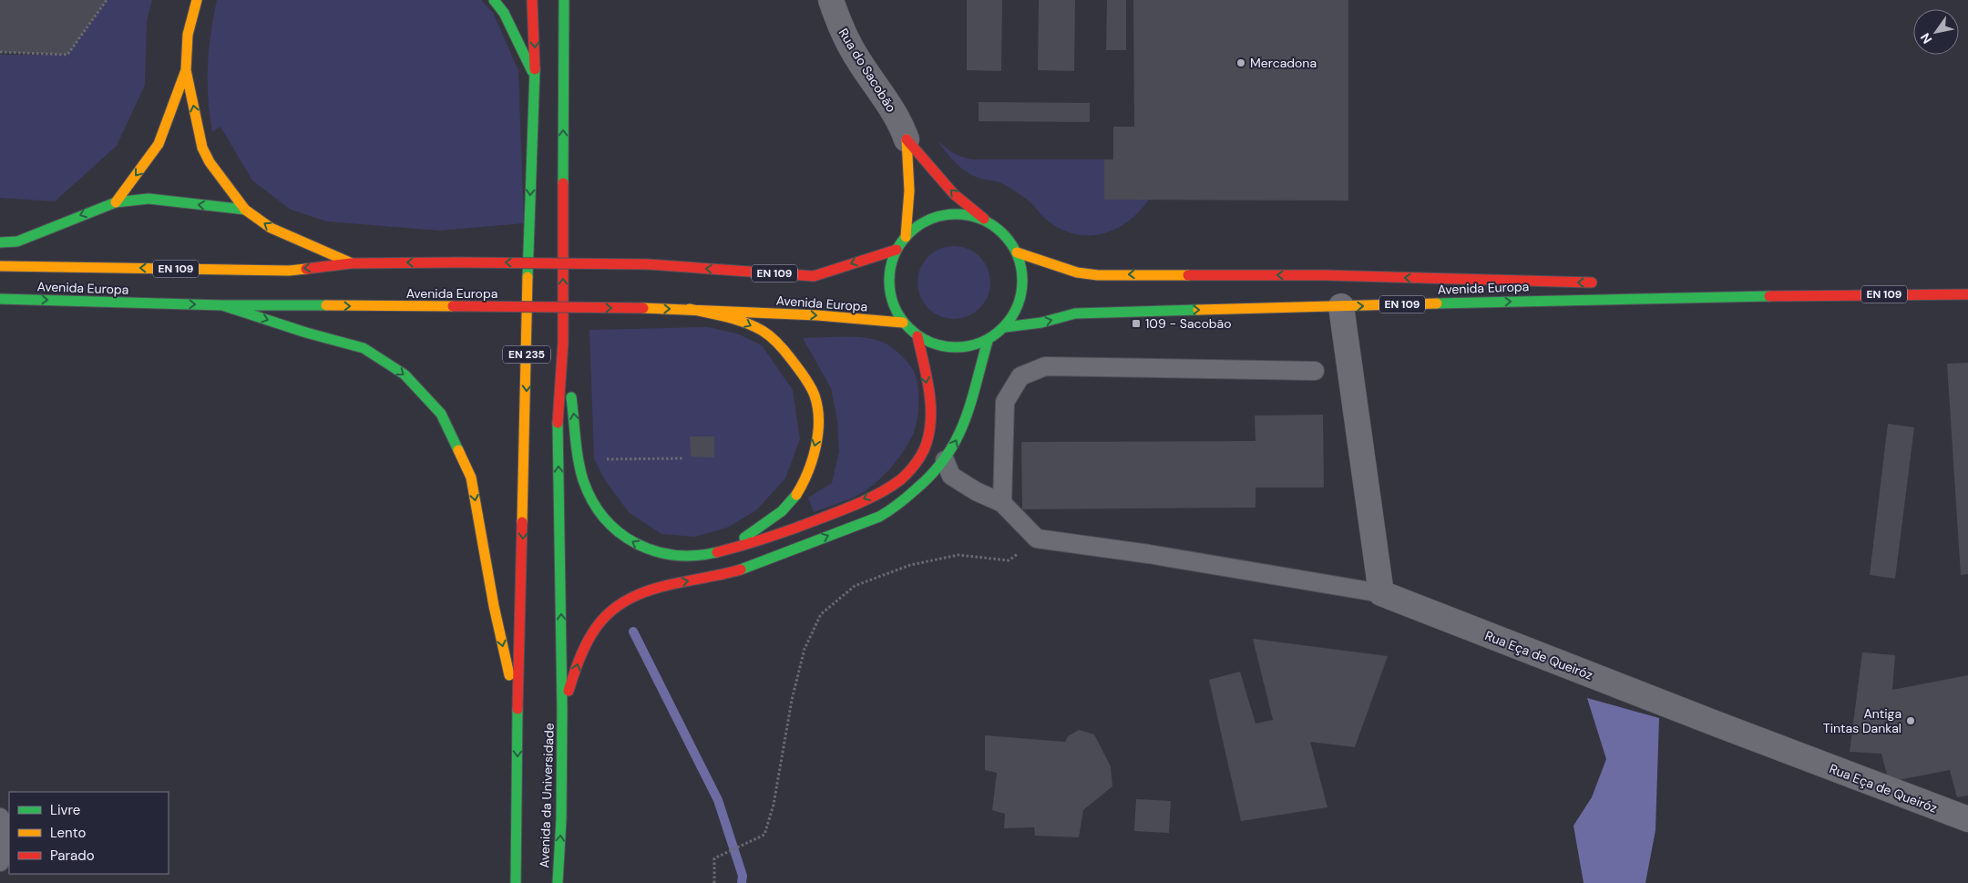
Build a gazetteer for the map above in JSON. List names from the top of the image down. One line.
{"streets":{"main road":["EN 109","Avenida Europa","EN 235","Avenida da Universidade"],"street":["Rua do Sacobão","Rua Eça de Queiróz"]},"crossings":[["EN 235","Avenida da Universidade"]],"places":{"other":["Mercadona","Antiga Tintas Dankal"],"transit":["109 - Sacobão"]},"legend":["Livre","Lento","Parado"],"north":"bottom left"}
